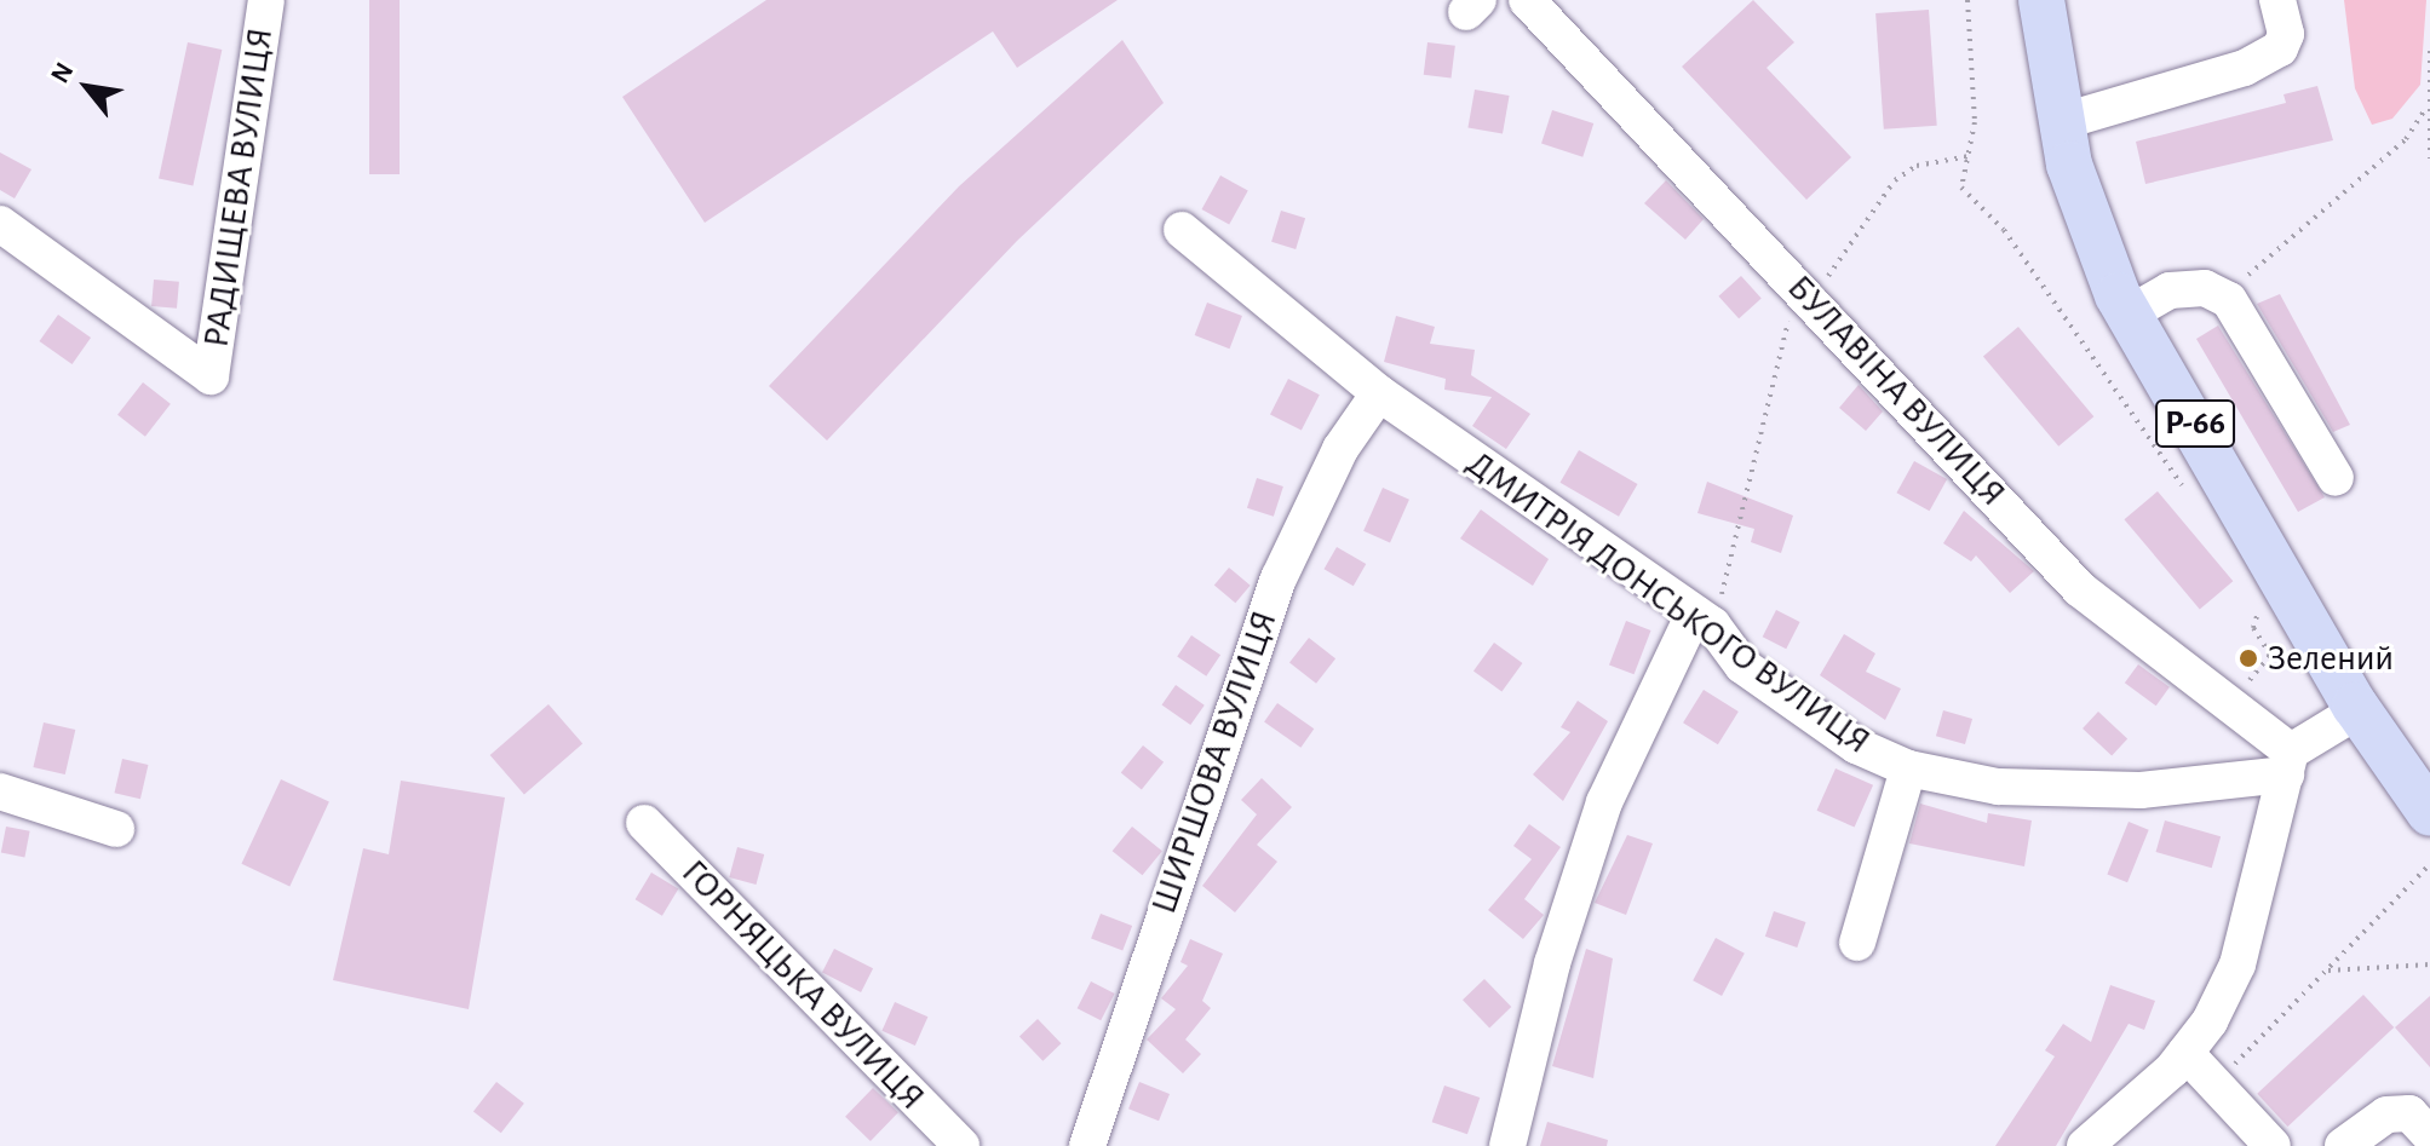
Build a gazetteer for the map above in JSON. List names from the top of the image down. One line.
{"streets":{"main road":["Р-66"],"street":["РАДИЩЕВА ВУЛИЦЯ","БУЛАВІНА ВУЛИЦЯ","ДМИТРІЯ ДОНСЬКОГО ВУЛИЦЯ","ШИРШОВА ВУЛИЦЯ","ГОРНЯЦЬКА ВУЛИЦЯ"]},"crossings":[["БУЛАВІНА ВУЛИЦЯ","ДМИТРІЯ ДОНСЬКОГО ВУЛИЦЯ"],["ДМИТРІЯ ДОНСЬКОГО ВУЛИЦЯ","ШИРШОВА ВУЛИЦЯ"]],"places":["Зелений"],"north":"top left"}
